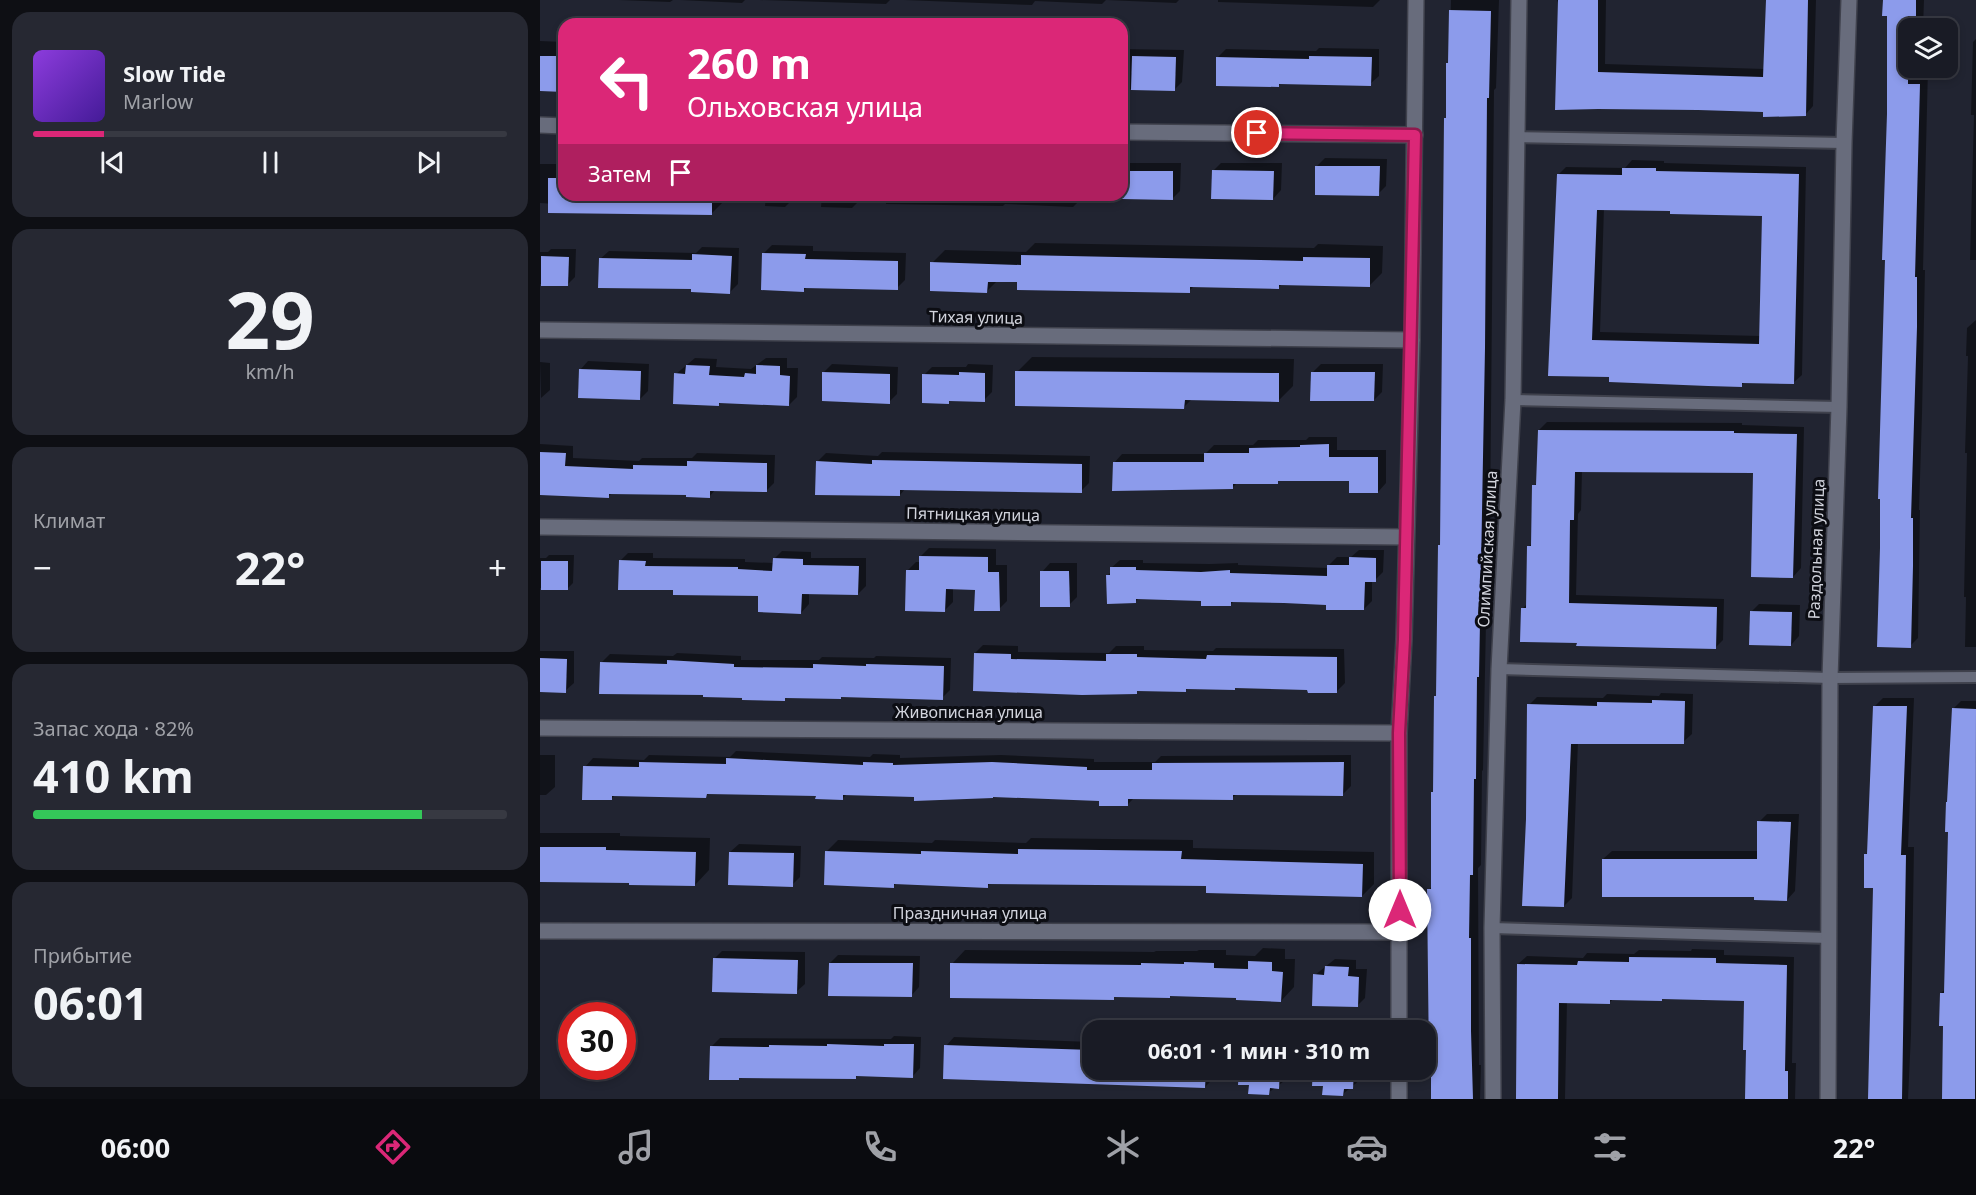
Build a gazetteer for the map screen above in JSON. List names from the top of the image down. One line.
{"streets":{"street":["Тихая улица","Пятницкая улица","Олимпийская улица","Раздольная улица","Живописная улица","Праздничная улица"]},"page":{"turn":["260 m","Ольховская улица"],"song":["Slow Tide","Marlow"],"then":"Затем","tile":[["29","km/h"],"Климат",["Запас хода · 82%","410 km"],["Прибытие","06:01"]],"heat":["−","22°","+"],"limit":"30","trip":"06:01 · 1 мин · 310 m","tabs":["06:00","22°"]}}
